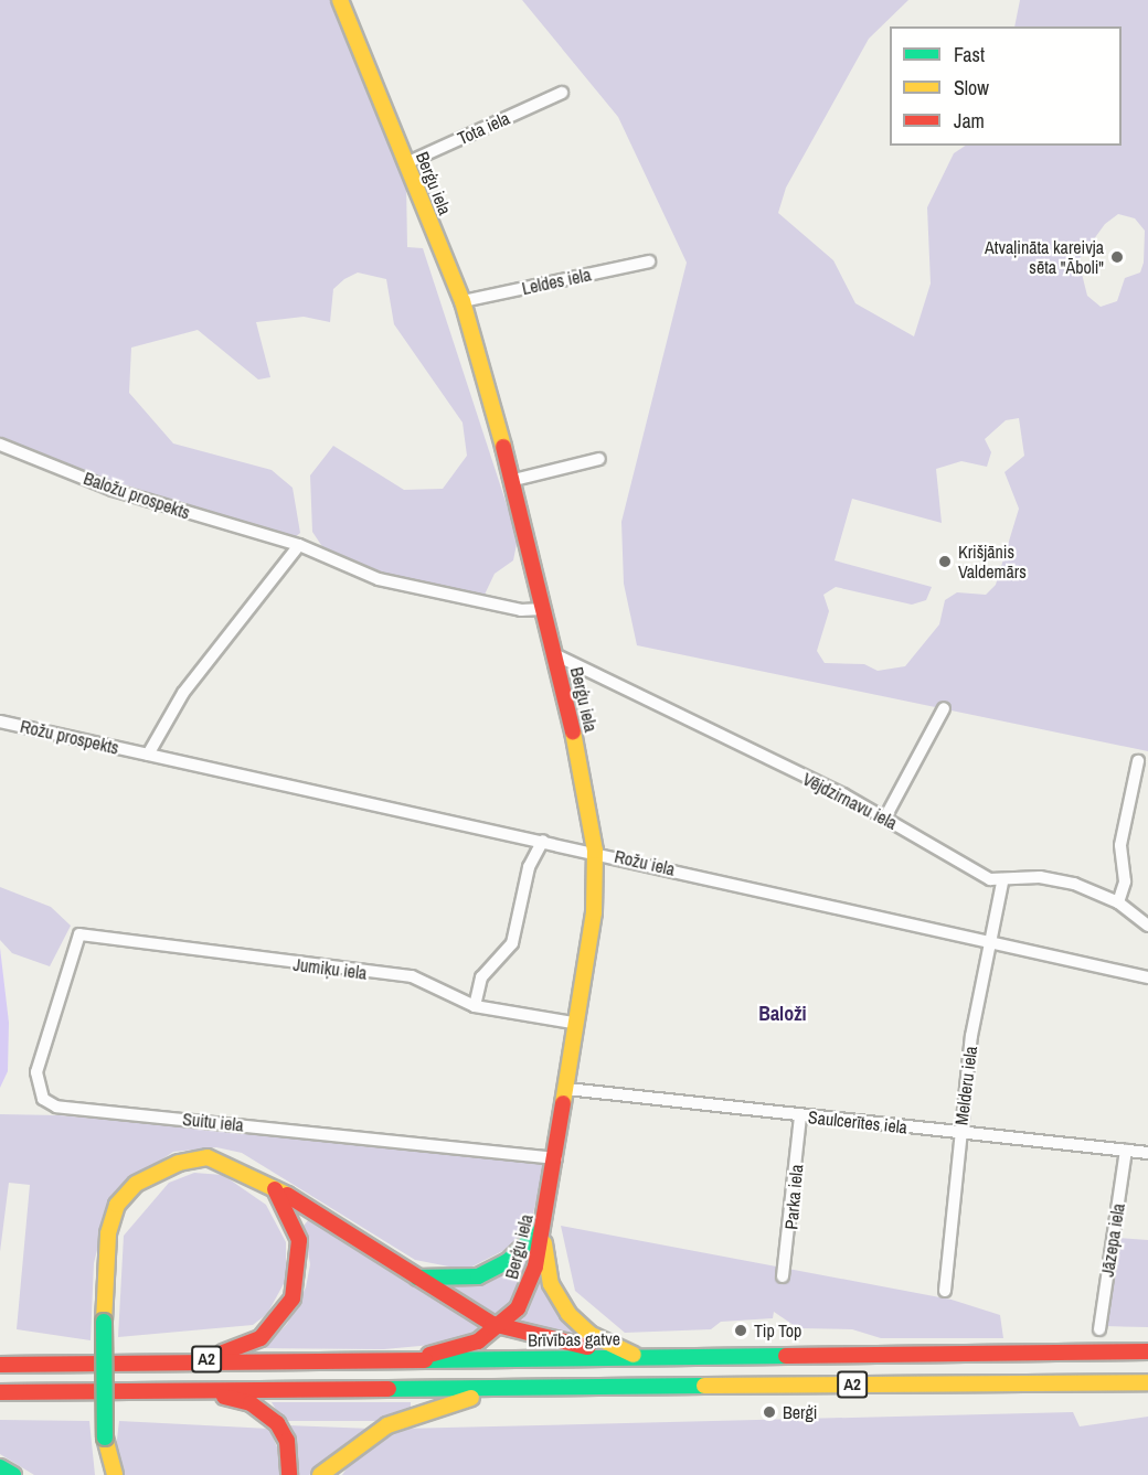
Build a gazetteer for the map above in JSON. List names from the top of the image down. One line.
{"streets":{"main road":["Berģu iela","Brīvības gatve","A2"],"street":["Tota iela","Leldes iela","Baložu prospekts","Rožu prospekts","Vējdzirnavu iela","Rožu iela","Jumiķu iela","Melderu iela","Suitu iela","Saulcerītes iela","Parka iela","Jāzepa iela"]},"crossings":[["Tota iela","Berģu iela"],["Berģu iela","Leldes iela"],["Berģu iela","Vējdzirnavu iela"],["Berģu iela","Rožu iela"],["Berģu iela","Jumiķu iela"],["Berģu iela","Suitu iela"],["Berģu iela","Saulcerītes iela"],["Berģu iela","Brīvības gatve"],["Rožu prospekts","Rožu iela"],["Vējdzirnavu iela","Melderu iela"],["Rožu iela","Melderu iela"],["Jumiķu iela","Suitu iela"],["Melderu iela","Saulcerītes iela"],["Saulcerītes iela","Parka iela"],["Saulcerītes iela","Jāzepa iela"]],"districts":["Baloži"],"places":["Atvaļināta kareivja sēta \"Āboli\"","Krišjānis Valdemārs","Tip Top","Berģi"],"legend":["Fast","Slow","Jam"]}
